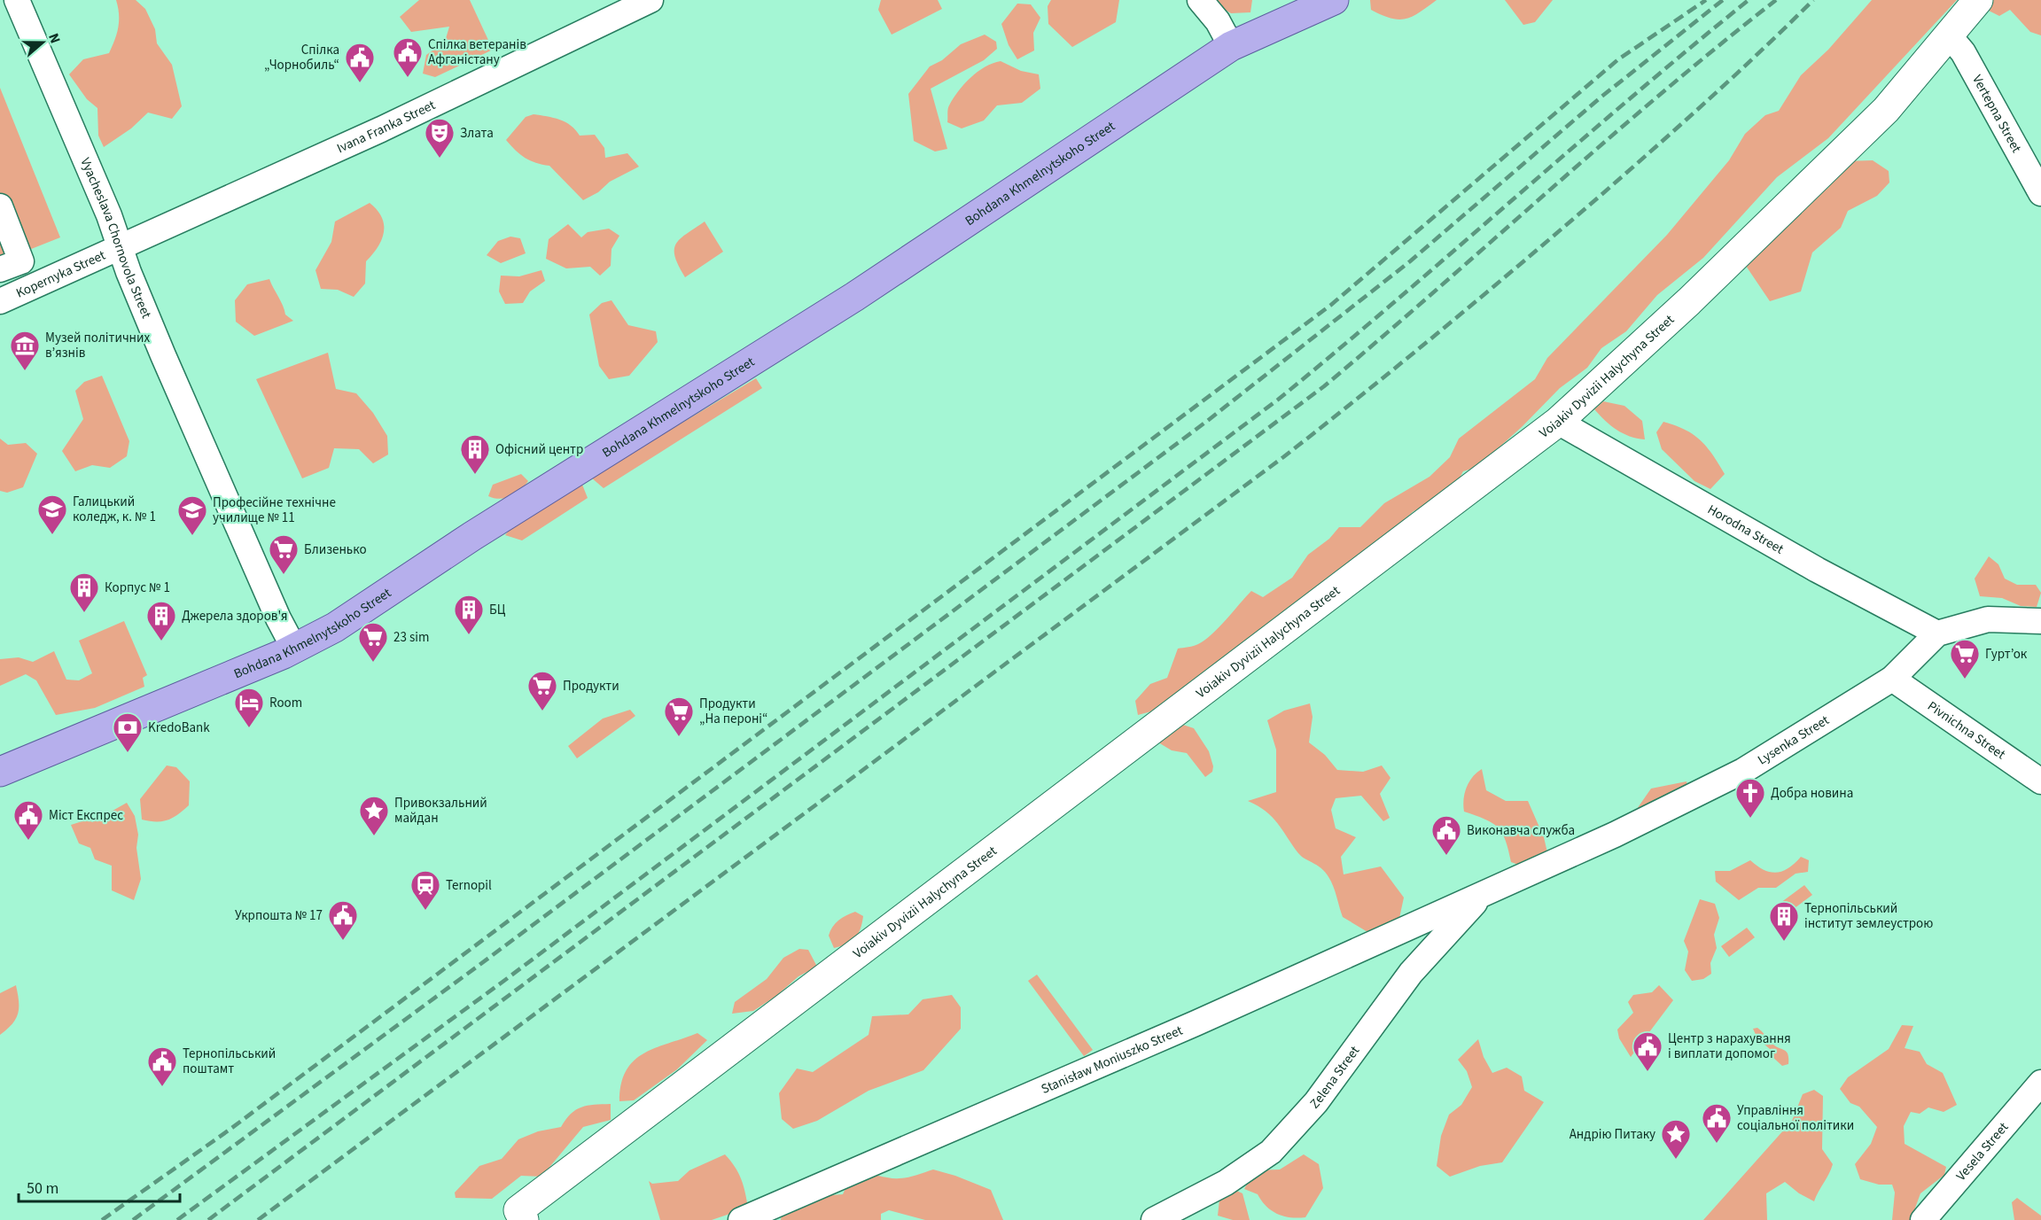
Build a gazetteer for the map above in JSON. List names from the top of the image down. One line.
{"streets":{"main road":["Bohdana Khmelnytskoho Street","Voiakiv Dyvizii Halychyna Street"],"street":["Vertepna Street","Ivana Franka Street","Vyacheslava Chornovola Street","Kopernyka Street","Horodna Street","Pivnichna Street","Lysenka Street","Stanisław Moniuszko Street","Zelena Street","Vesela Street"]},"crossings":[["Vertepna Street","Voiakiv Dyvizii Halychyna Street"],["Ivana Franka Street","Vyacheslava Chornovola Street"],["Ivana Franka Street","Kopernyka Street"],["Bohdana Khmelnytskoho Street","Vyacheslava Chornovola Street"],["Vyacheslava Chornovola Street","Kopernyka Street"],["Voiakiv Dyvizii Halychyna Street","Horodna Street"],["Horodna Street","Lysenka Street"],["Pivnichna Street","Lysenka Street"],["Lysenka Street","Stanisław Moniuszko Street"],["Lysenka Street","Zelena Street"],["Stanisław Moniuszko Street","Zelena Street"]],"places":{"public building":["Спілка ветеранів Афганістану","Спілка „Чорнобиль“","Міст Експрес","Виконавча служба","Укрпошта № 17","Центр з нарахування і виплати допомог","Тернопільський поштамт","Управління соціальної політики"],"theatre":["Злата"],"museum":["Музей політичних в’язнів"],"building":["Офісний центр","Корпус № 1","БЦ","Джерела здоров'я","Тернопільський інститут землеустрою"],"school or university":["Галицький коледж, к. № 1","Професійне технічне училище № 11"],"supermarket":["Близенько","23 sim","Гурт’ок","Продукти","Продукти „На пероні“"],"hotel":["Room"],"bank":["KredoBank"],"church":["Добра новина"],"place":["Привокзальний майдан","Андрію Питаку"],"station":["Ternopil"]},"scale_bar":"50 m","north":"right"}
